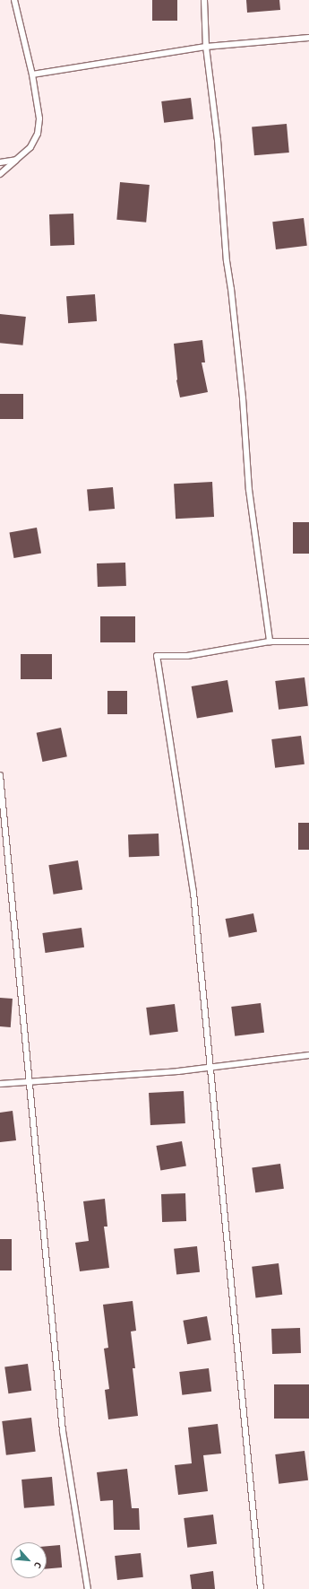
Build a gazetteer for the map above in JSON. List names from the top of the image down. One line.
{"north":"bottom right"}
